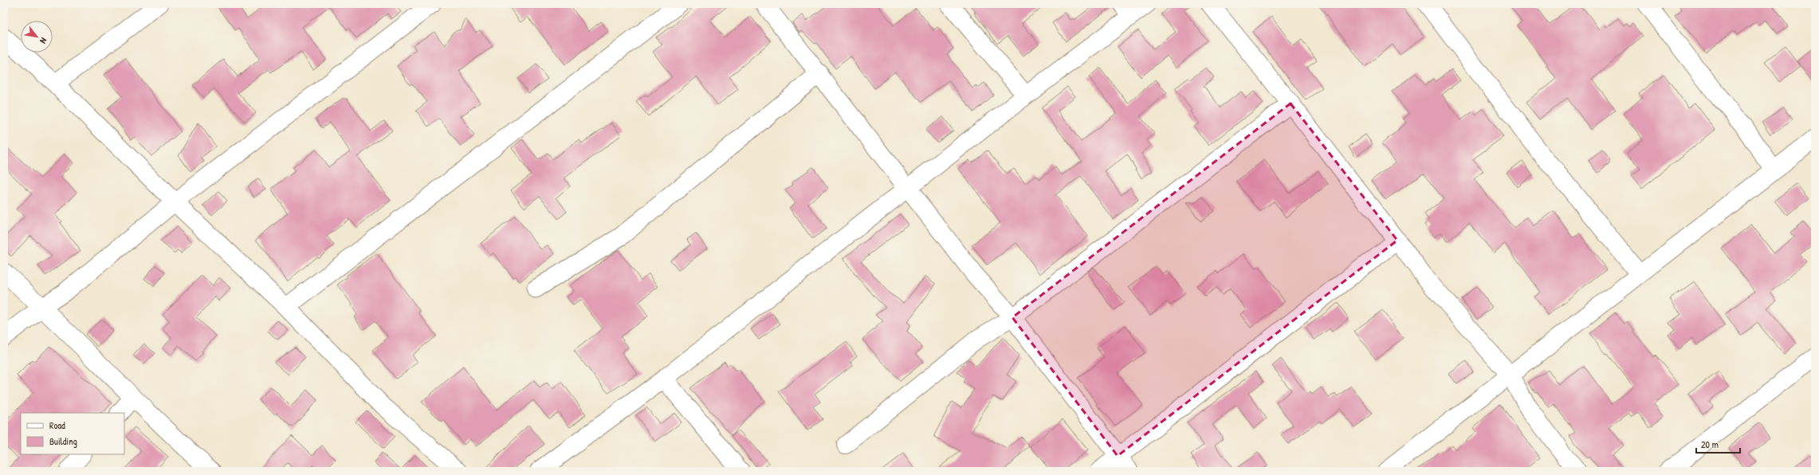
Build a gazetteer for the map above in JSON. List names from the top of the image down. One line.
{"legend":["Road","Building"],"scale_bar":"20 m","north":"bottom right"}
